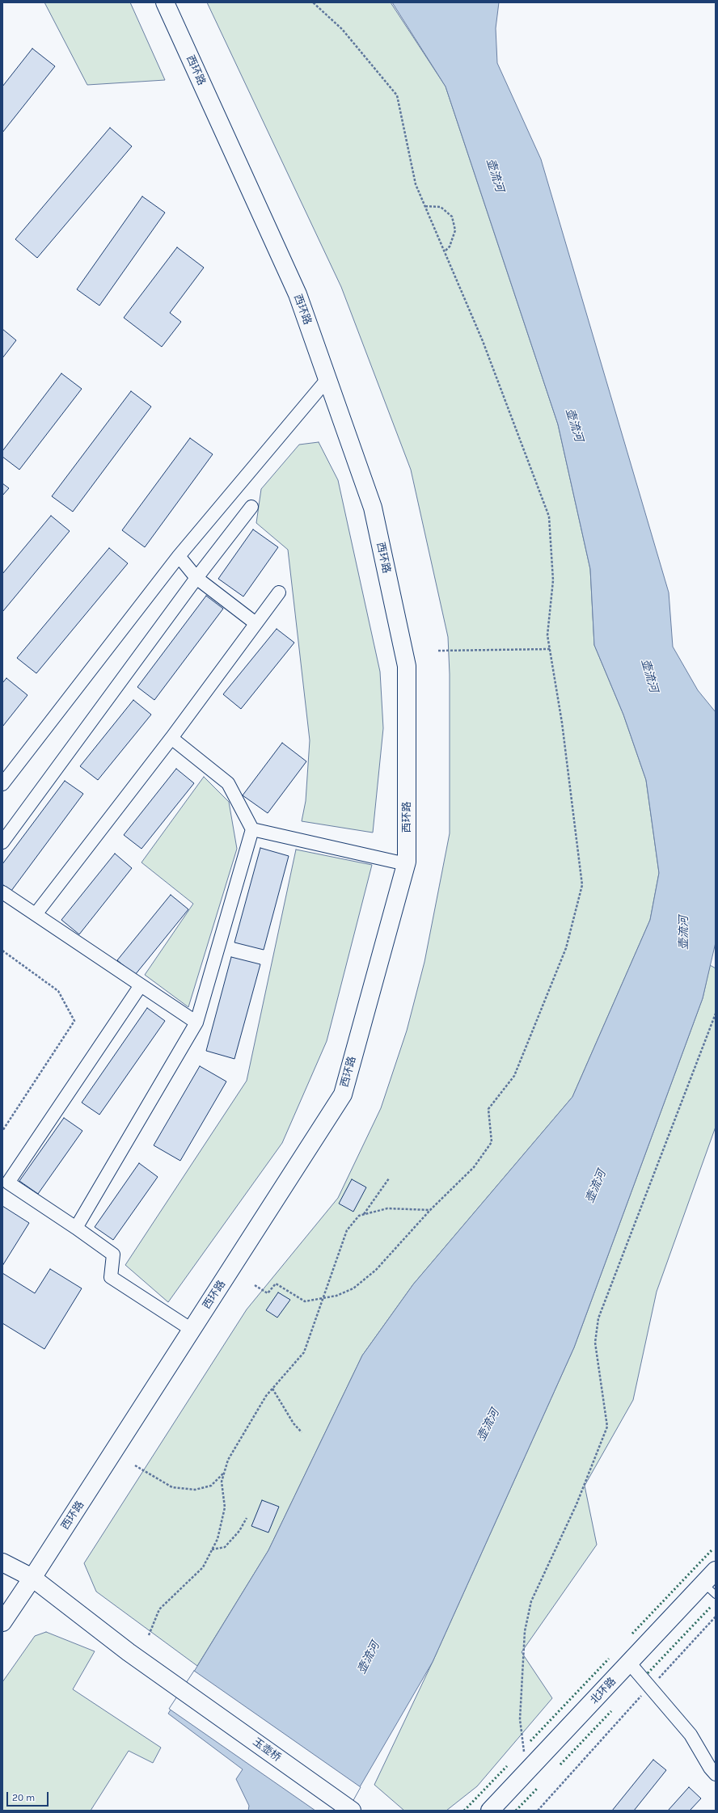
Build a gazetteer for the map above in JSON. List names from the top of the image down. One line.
{"streets":{"main road":["西环路","北环路","玉壶桥"]},"crossings":[["西环路","玉壶桥"]],"water":["壶流河"],"scale_bar":"20 m"}
